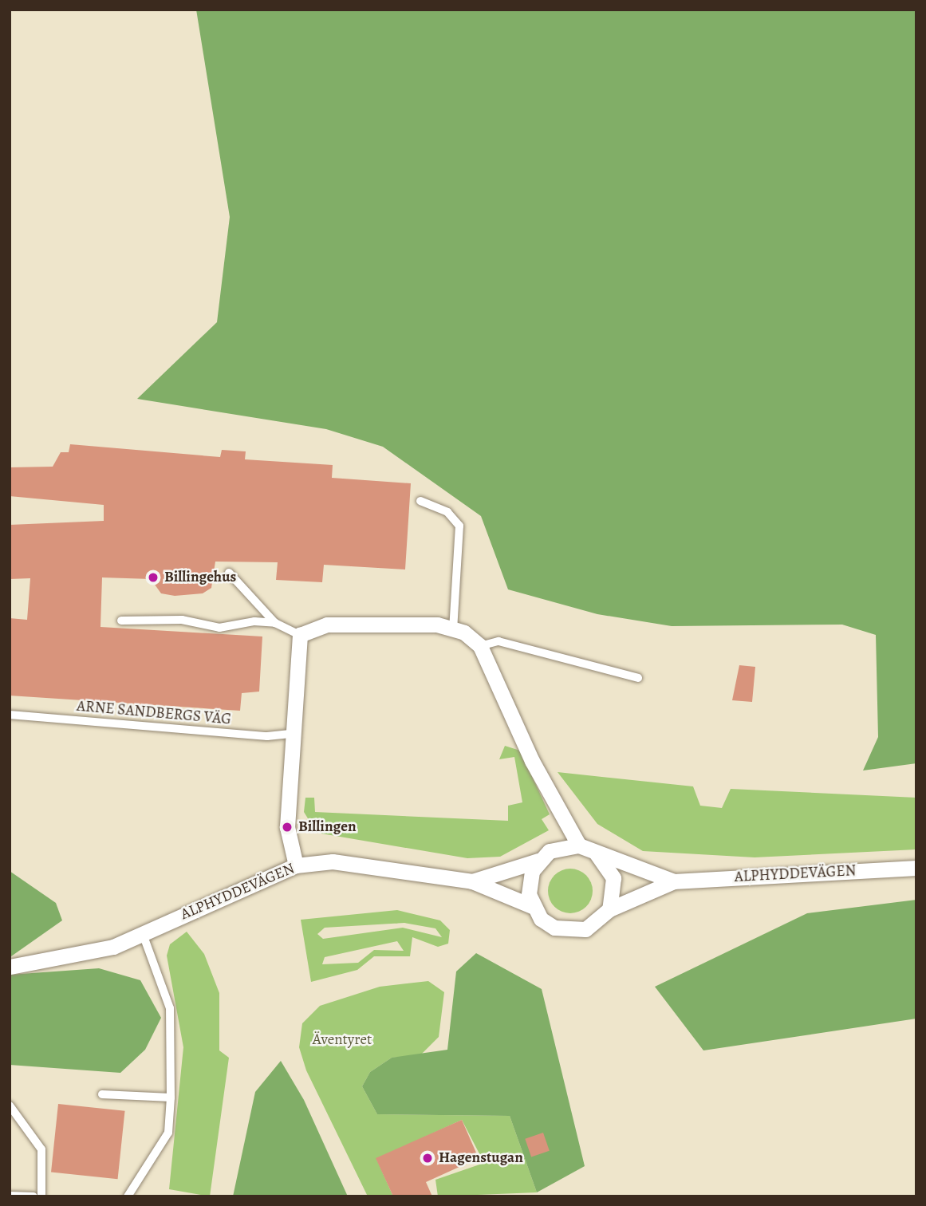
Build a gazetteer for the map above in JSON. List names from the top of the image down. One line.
{"streets":{"street":["ALPHYDDEVÄGEN"],"lane":["ARNE SANDBERGS VÄG"]},"parks":["Äventyret"],"places":["Billingehus","Billingen","Hagenstugan"]}
